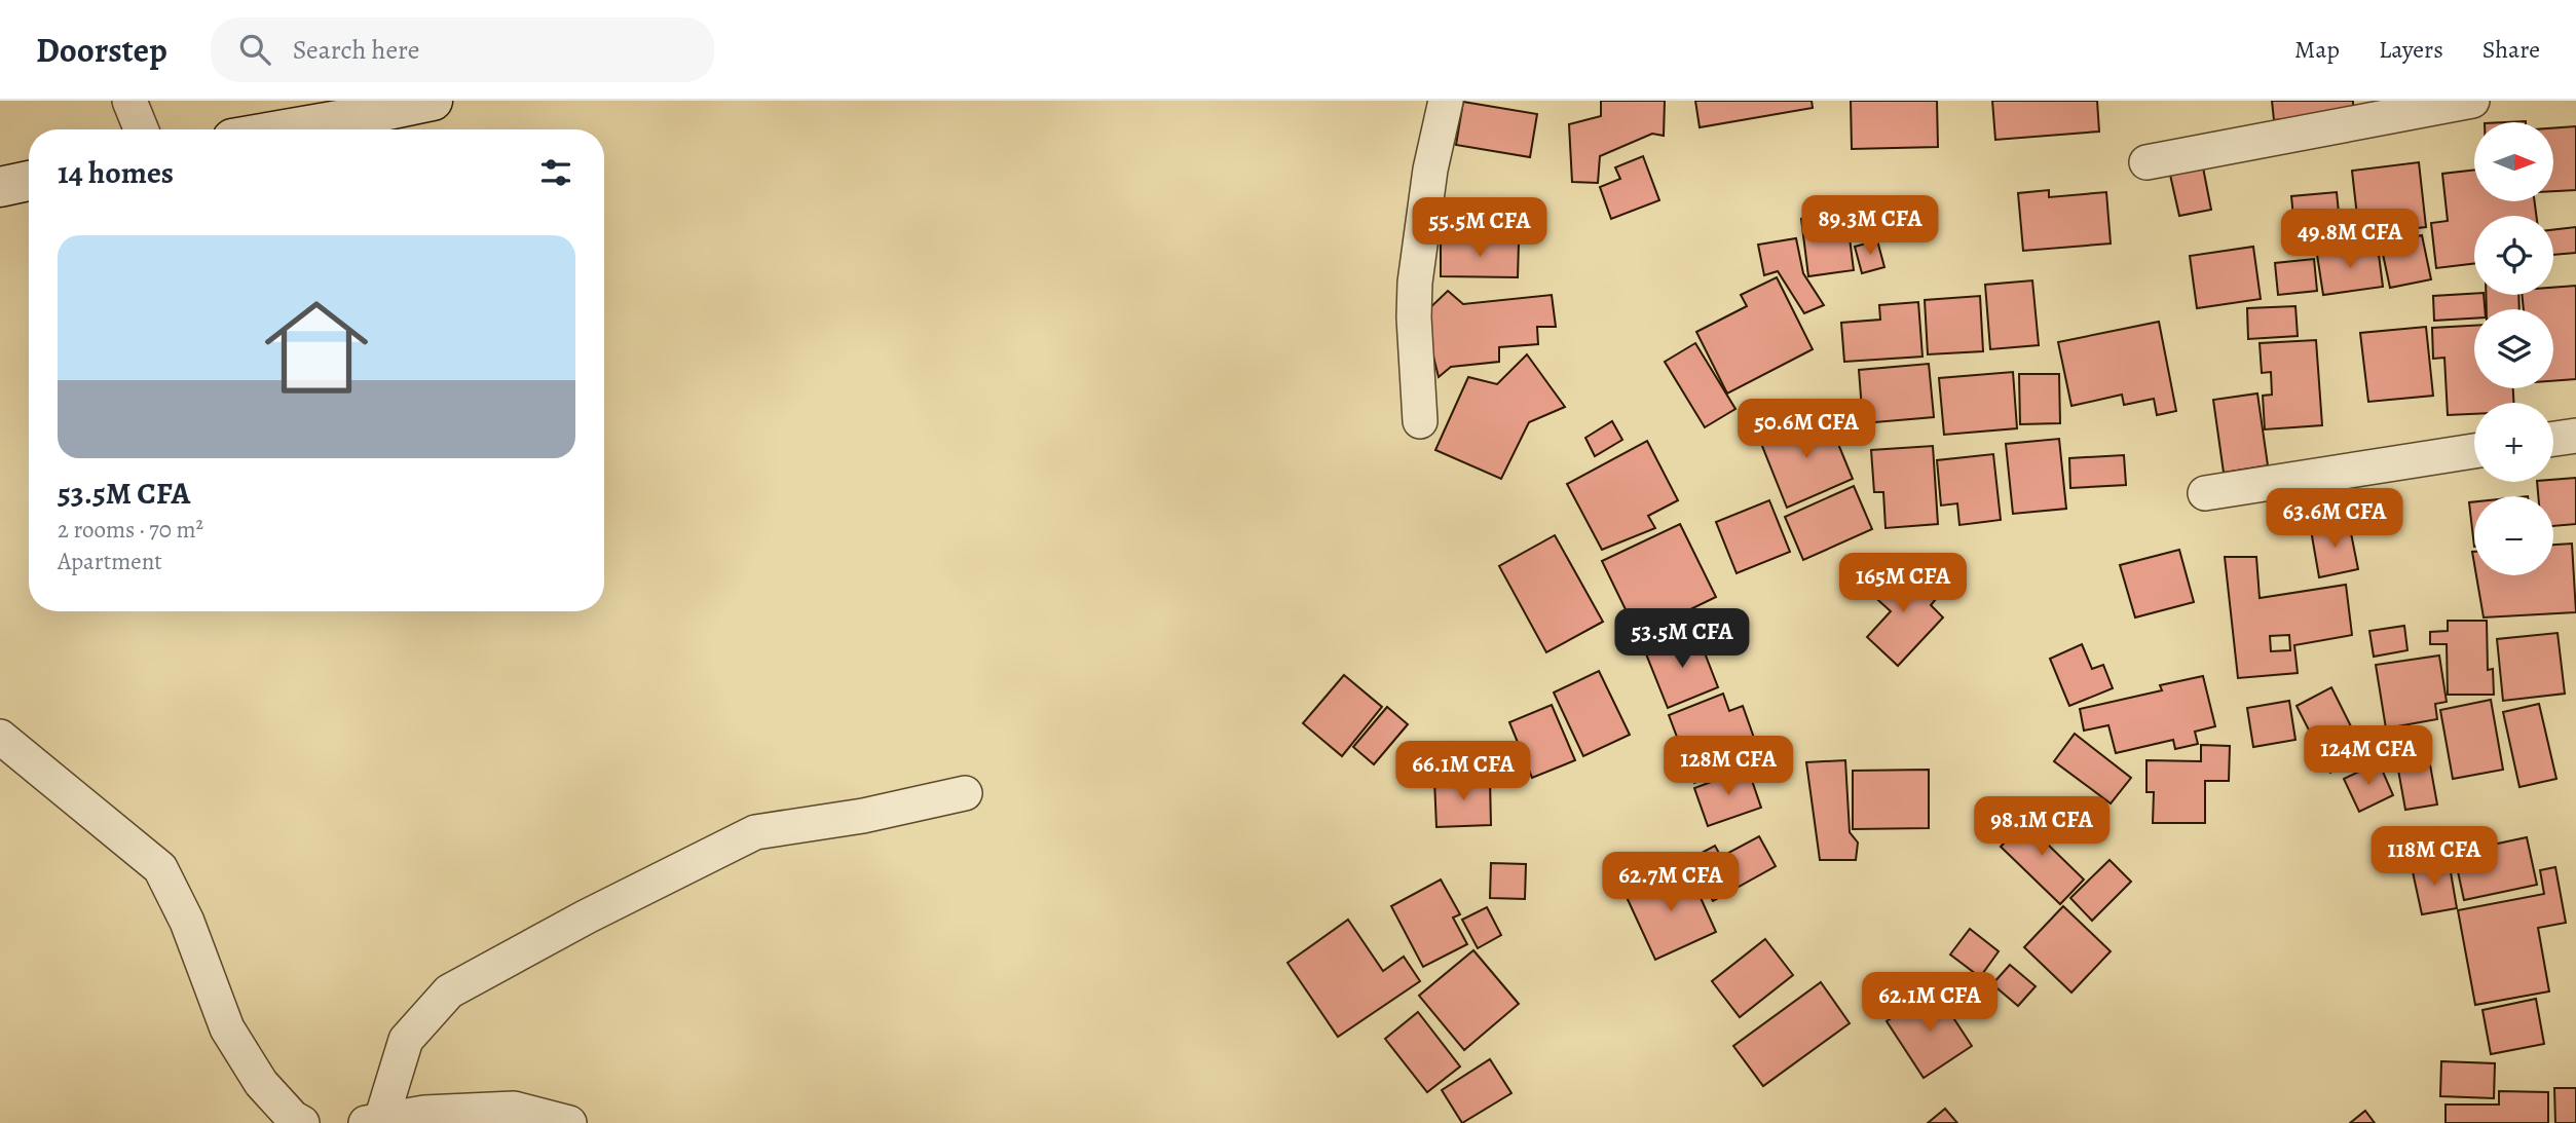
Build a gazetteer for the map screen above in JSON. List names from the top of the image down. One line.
{"north":"right","page":{"header":"Doorstep","search":"Search here","nav":["Map","Layers","Share"],"map_buttons":["+","−"],"heading":"14 homes","price":["89.3M CFA","55.5M CFA","49.8M CFA","50.6M CFA","63.6M CFA","165M CFA","53.5M CFA","124M CFA","128M CFA","66.1M CFA","98.1M CFA","118M CFA","62.7M CFA","62.1M CFA"],"list":[{"name":"53.5M CFA","note":"2 rooms · 70 m² · Apartment"}]}}
